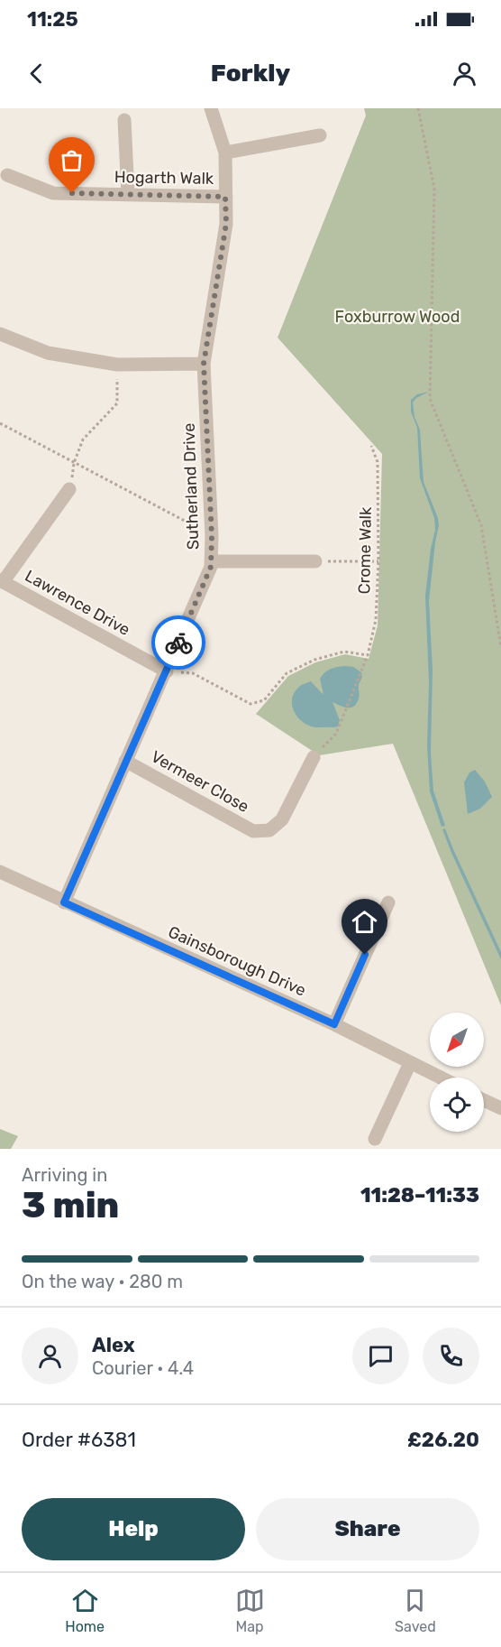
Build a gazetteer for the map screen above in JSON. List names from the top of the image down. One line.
{"streets":{"street":["Hogarth Walk","Sutherland Drive","Lawrence Drive","Vermeer Close","Gainsborough Drive"],"path":["Crome Walk"]},"crossings":[["Hogarth Walk","Sutherland Drive"],["Sutherland Drive","Lawrence Drive"],["Sutherland Drive","Vermeer Close"],["Sutherland Drive","Gainsborough Drive"],["Crome Walk","Vermeer Close"]],"parks":["Foxburrow Wood"],"north":"bottom left","page":{"status":"11:25","header":"Forkly","heading":["3 min","Arriving in","11:28–11:33"],"panel":["Alex","Courier · 4.4","Order #6381","£26.20"],"bar":"On the way · 280 m","buttons":["Help","Share"],"tabs":["Home","Map","Saved"]}}
